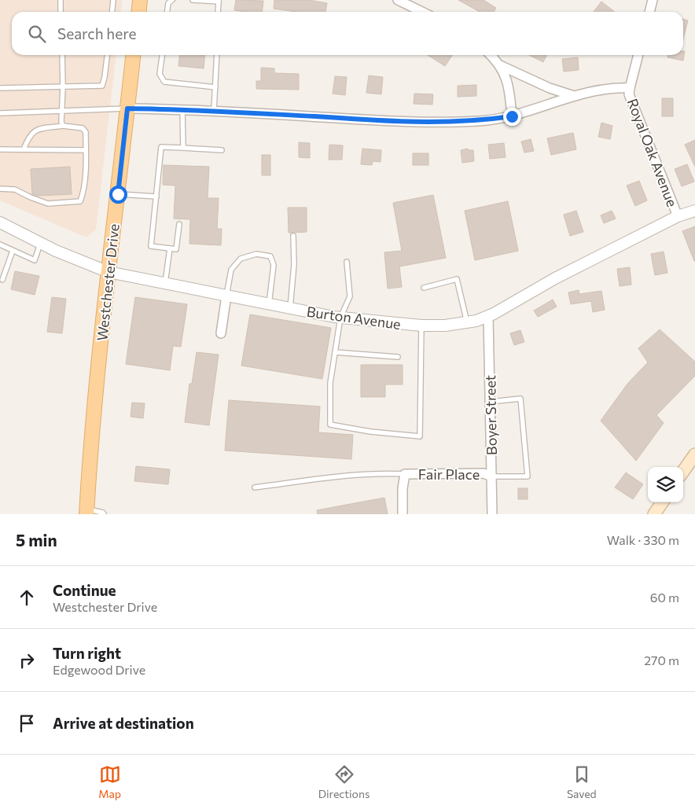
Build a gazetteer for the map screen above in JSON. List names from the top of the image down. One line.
{"streets":{"main road":["Westchester Drive"],"street":["Royal Oak Avenue","Burton Avenue","Boyer Street","Fair Place"]},"crossings":[["Royal Oak Avenue","Burton Avenue"],["Westchester Drive","Burton Avenue"],["Burton Avenue","Boyer Street"],["Boyer Street","Fair Place"]],"page":{"search":"Search here","heading":["5 min","Walk · 330 m"],"list":[["Continue","Westchester Drive","60 m"],["Turn right","Edgewood Drive","270 m"],"Arrive at destination"],"nav":["Map","Directions","Saved"]}}
